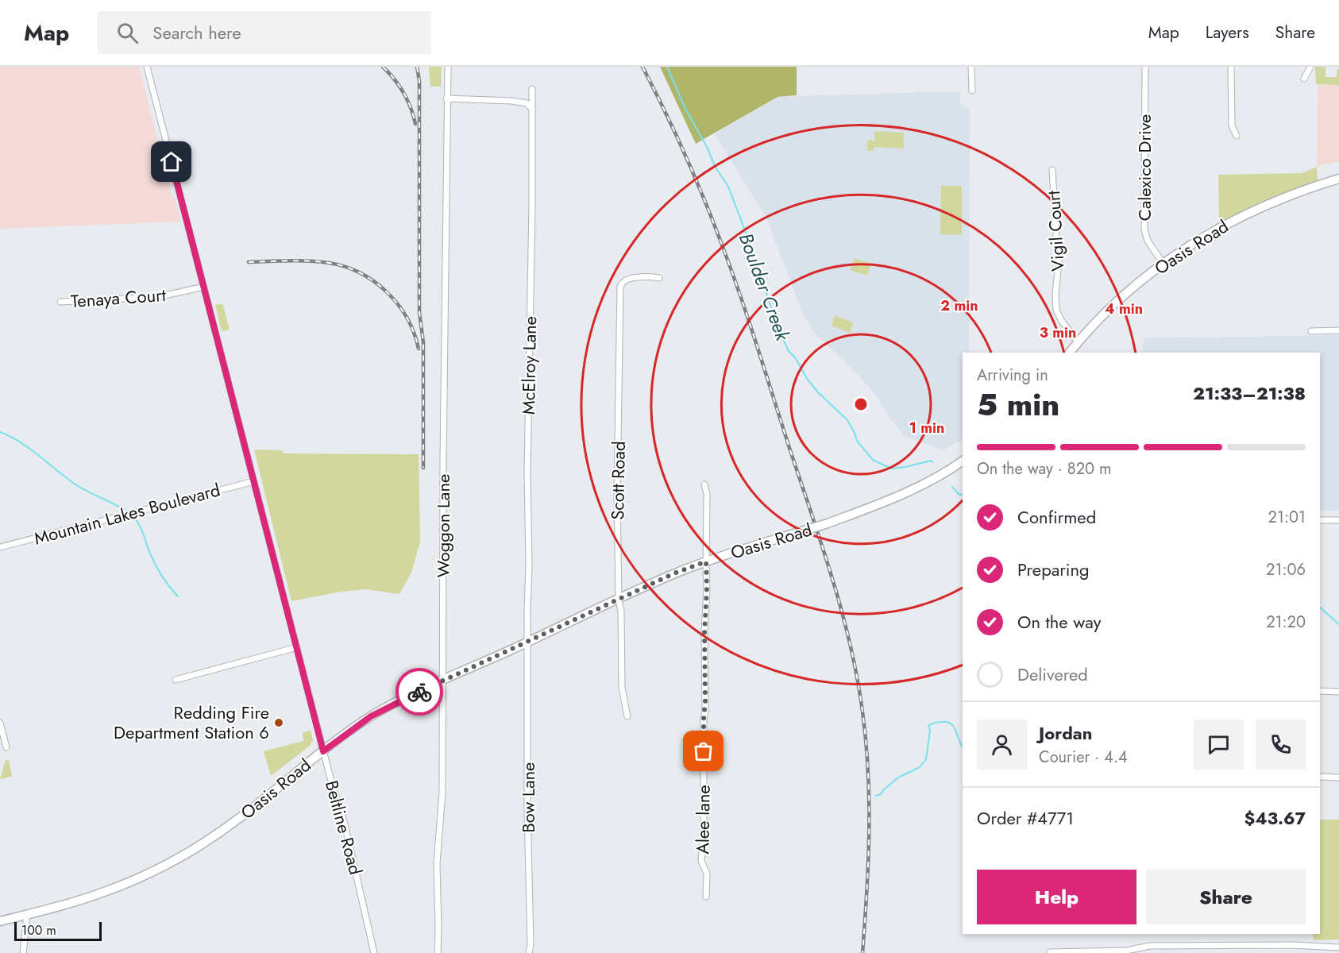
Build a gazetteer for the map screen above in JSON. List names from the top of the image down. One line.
{"streets":{"main road":["Oasis Road"],"street":["Calexico Drive","Vigil Court","Tenaya Court","McElroy Lane","Scott Road","Mountain Lakes Boulevard","Woggon Lane","Bow Lane","Alee lane","Beltline Road"]},"crossings":[["Calexico Drive","Oasis Road"],["Vigil Court","Oasis Road"],["Oasis Road","McElroy Lane"],["Oasis Road","Scott Road"],["Oasis Road","Woggon Lane"],["Oasis Road","Bow Lane"],["Oasis Road","Alee lane"],["Oasis Road","Beltline Road"],["Tenaya Court","Beltline Road"],["McElroy Lane","Bow Lane"],["Mountain Lakes Boulevard","Beltline Road"]],"water":["Boulder Creek"],"places":["Redding Fire Department Station 6"],"scale_bar":"100 m","page":{"header":"Map","search":"Search here","nav":["Map","Layers","Share"],"heading":["5 min","Arriving in","21:33–21:38"],"panel":["Jordan","Courier · 4.4","Order #4771","$43.67"],"bar":"On the way · 820 m","list":[["Confirmed","21:01"],["Preparing","21:06"],["On the way","21:20"],"Delivered"],"buttons":["Help","Share"],"scale":"100 m"},"rings":["2 min","4 min","3 min","1 min"]}
